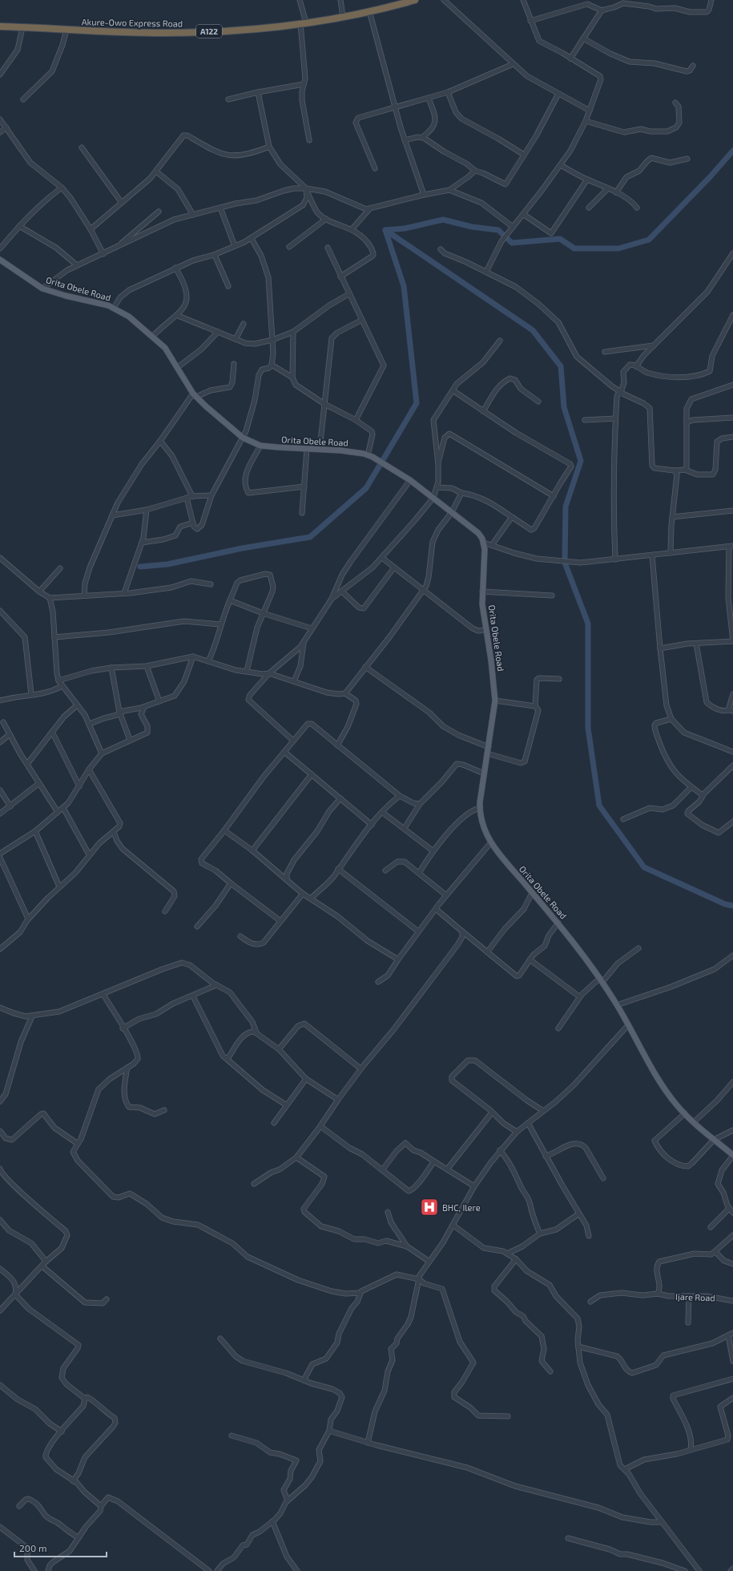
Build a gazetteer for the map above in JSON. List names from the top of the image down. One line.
{"streets":{"highway":["Akure-Owo Express Road","A122"],"main road":["Orita Obele Road"],"street":["Ijare Road"]},"places":{"hospital":["BHC, Ilere"]},"scale_bar":"200 m"}
